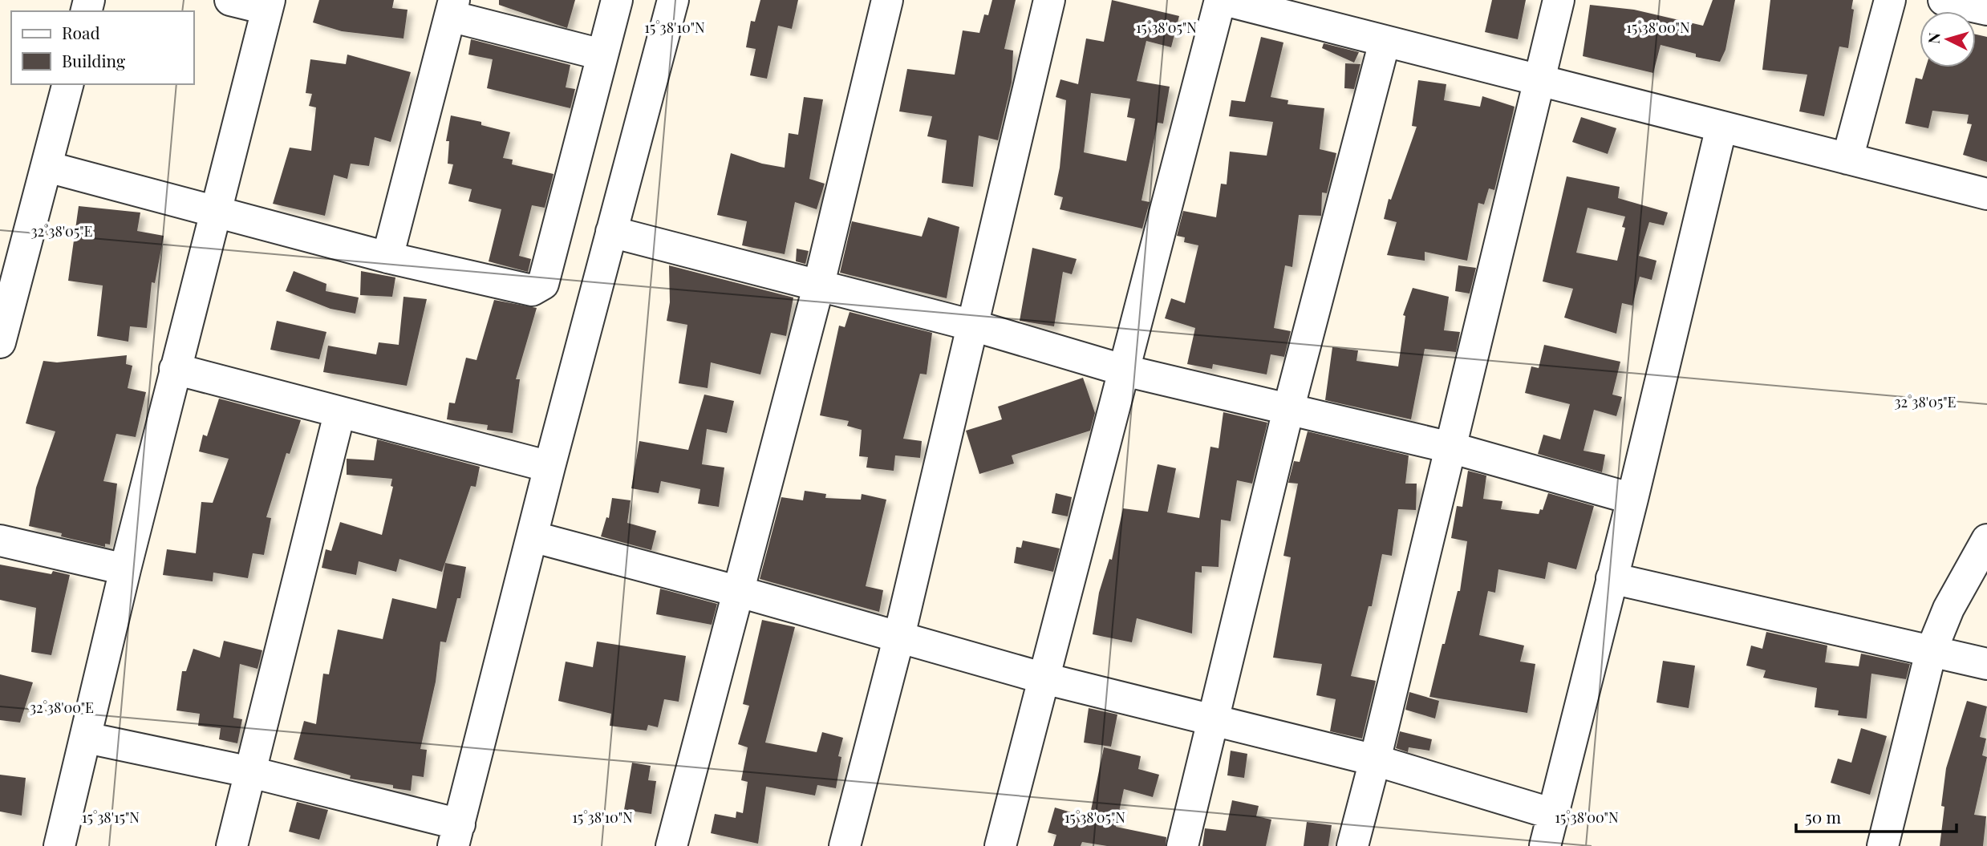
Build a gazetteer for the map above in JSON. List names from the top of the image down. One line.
{"legend":["Road","Building"],"scale_bar":"50 m","north":"left","coordinates":["15°38'10\"N","15°38'05\"N","15°38'00\"N","32°38'05\"E","32°38'00\"E","15°38'15\"N"]}
